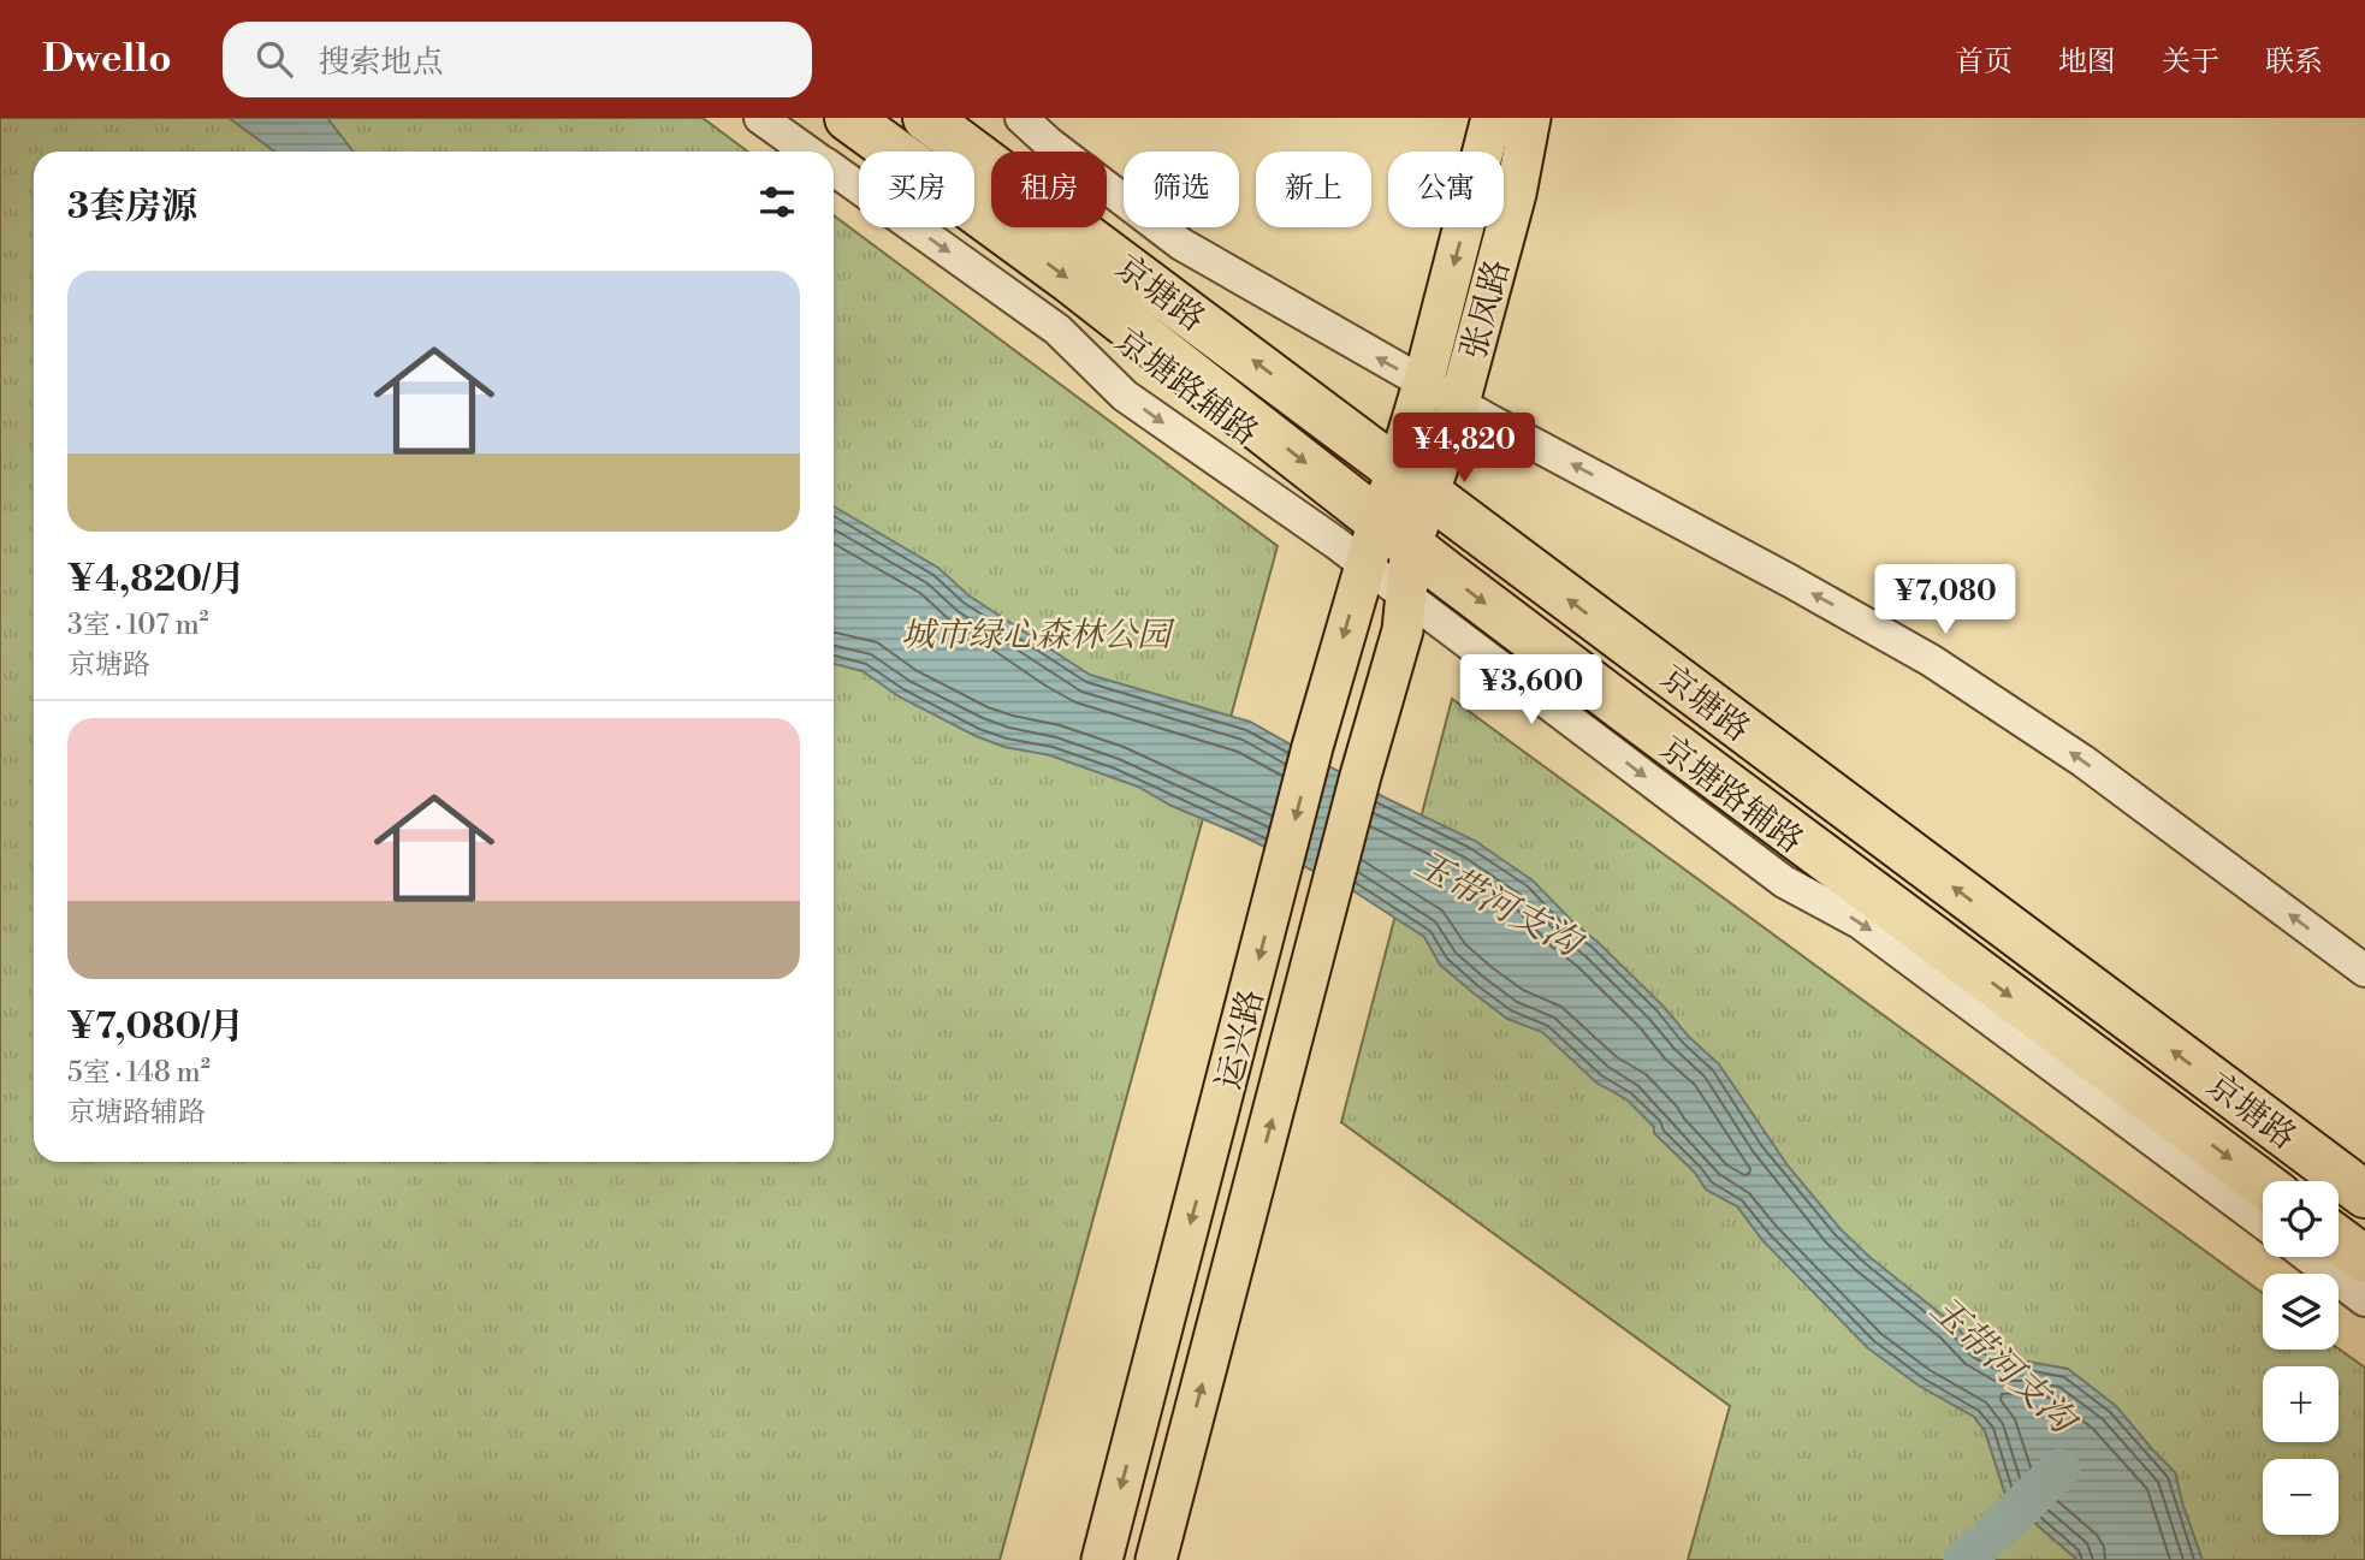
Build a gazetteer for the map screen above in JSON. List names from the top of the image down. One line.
{"streets":{"highway":["京塘路"],"main road":["张凤路","运兴路"],"street":["京塘路辅路"]},"crossings":[["京塘路","张凤路"],["京塘路","运兴路"],["张凤路","运兴路"],["京塘路辅路","运兴路"]],"water":["玉带河支沟"],"parks":["城市绿心森林公园"],"page":{"header":"Dwello","search":"搜索地点","nav":["首页","地图","关于","联系"],"chip":["买房","租房","筛选","新上","公寓"],"heading":"3套房源","list":[{"name":"¥4,820/月","note":"3室 · 107 m² · 京塘路"},{"name":"¥7,080/月","note":"5室 · 148 m² · 京塘路辅路"}],"price":["¥4,820","¥7,080","¥3,600"],"map_buttons":["+","−"]}}
